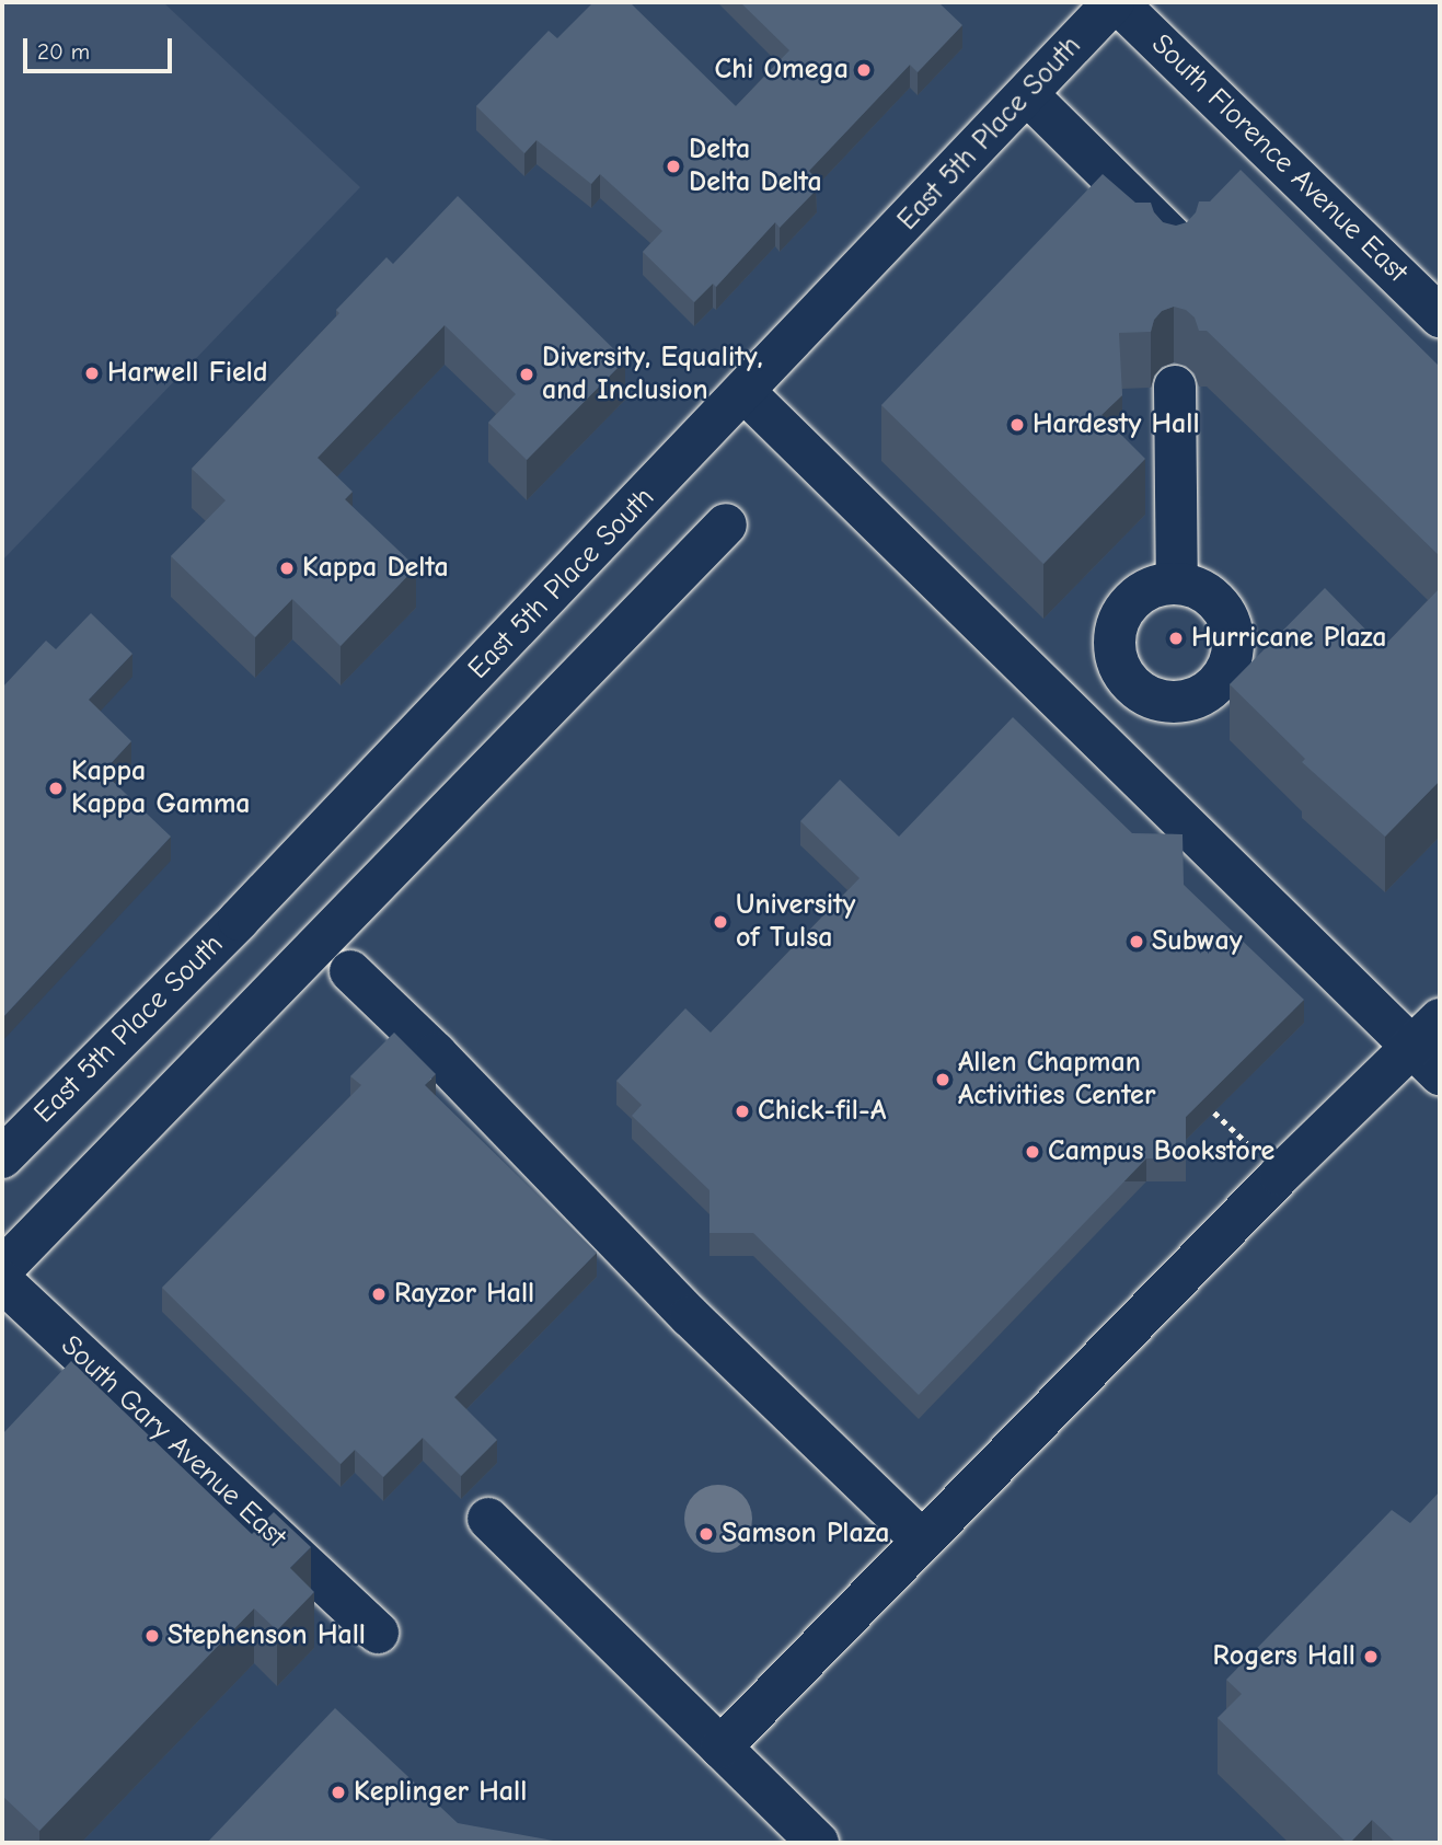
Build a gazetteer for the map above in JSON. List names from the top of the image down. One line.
{"streets":{"street":["East 5th Place South","South Florence Avenue East","South Gary Avenue East"]},"crossings":[["East 5th Place South","South Florence Avenue East"]],"places":["Chi Omega","Delta Delta Delta","Harwell Field","Diversity, Equality, and Inclusion","Hardesty Hall","Kappa Delta","Hurricane Plaza","Kappa Kappa Gamma","University of Tulsa","Subway","Allen Chapman Activities Center","Chick-fil-A","Campus Bookstore","Rayzor Hall","Samson Plaza","Stephenson Hall","Rogers Hall","Keplinger Hall"],"scale_bar":"20 m"}
